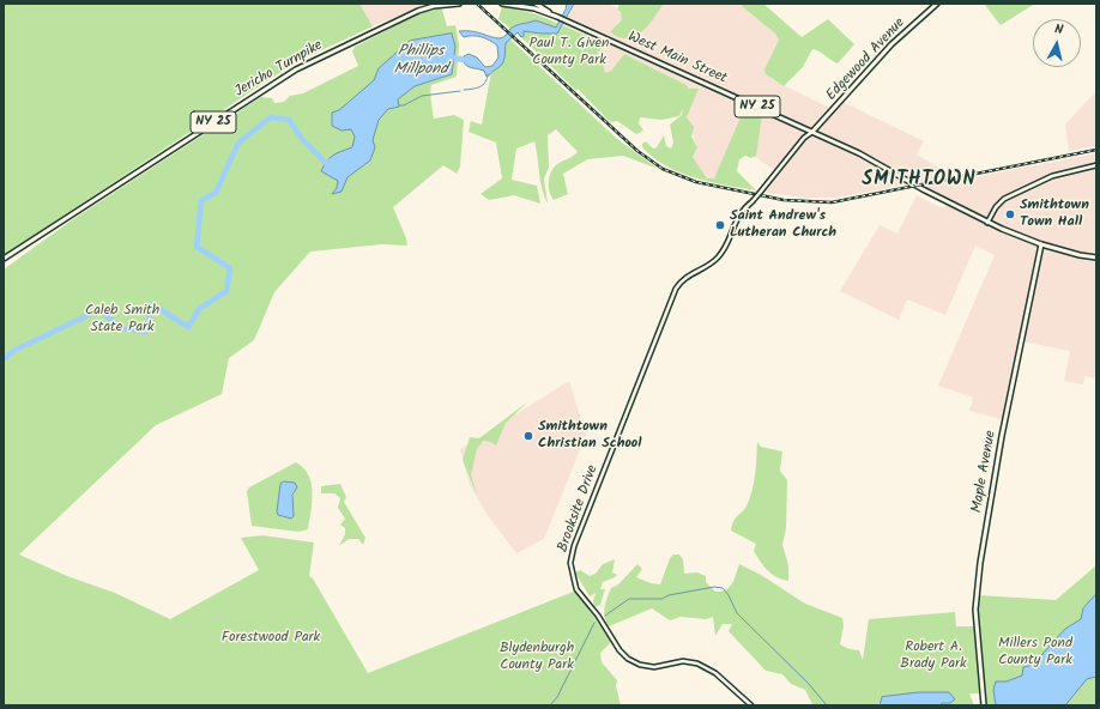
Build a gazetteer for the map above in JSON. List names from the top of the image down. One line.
{"streets":{"main road":["West Main Street","Edgewood Avenue","Jericho Turnpike","NY 25","Maple Avenue"],"street":["Brooksite Drive"]},"crossings":[["West Main Street","Edgewood Avenue"],["West Main Street","NY 25"],["West Main Street","Maple Avenue"],["West Main Street","Brooksite Drive"],["Edgewood Avenue","Brooksite Drive"]],"districts":["SMITHTOWN"],"water":["Phillips Millpond"],"parks":["Paul T. Given County Park","Caleb Smith State Park","Forestwood Park","Millers Pond County Park","Robert A. Brady Park","Blydenburgh County Park"],"places":["Smithtown Town Hall","Saint Andrew's Lutheran Church","Smithtown Christian School"],"north":"top"}
